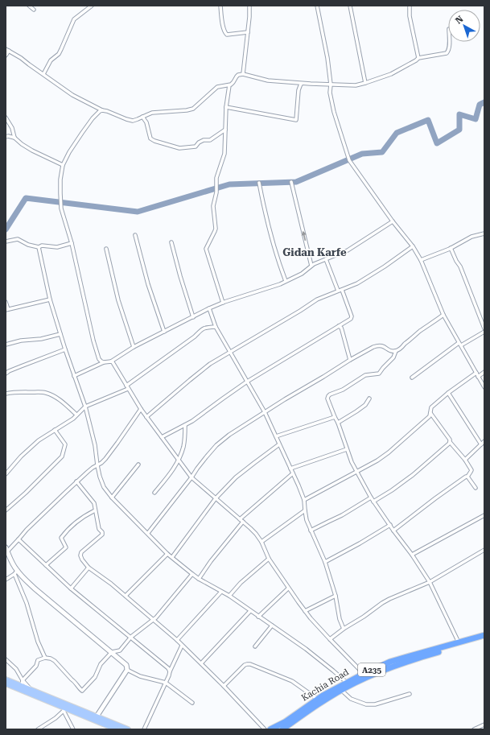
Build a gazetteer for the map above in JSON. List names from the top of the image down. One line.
{"streets":{"highway":["A235","Kachia Road"]},"districts":["Gidan Karfe"],"north":"top left"}
